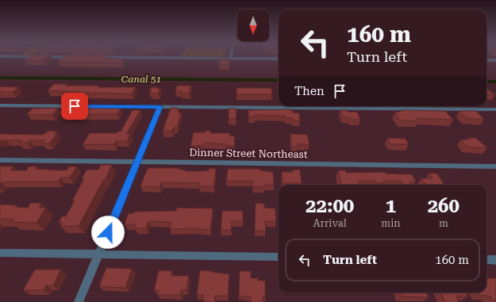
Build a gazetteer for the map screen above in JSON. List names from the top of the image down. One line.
{"streets":{"street":["Dinner Street Northeast"]},"water":["Canal 51"],"north":"bottom","page":{"turn":["160 m","Turn left"],"then":"Then","eta":["22:00","Arrival","1","min","260","m"],"list":[{"name":"Turn left","value":"160 m"}]}}
